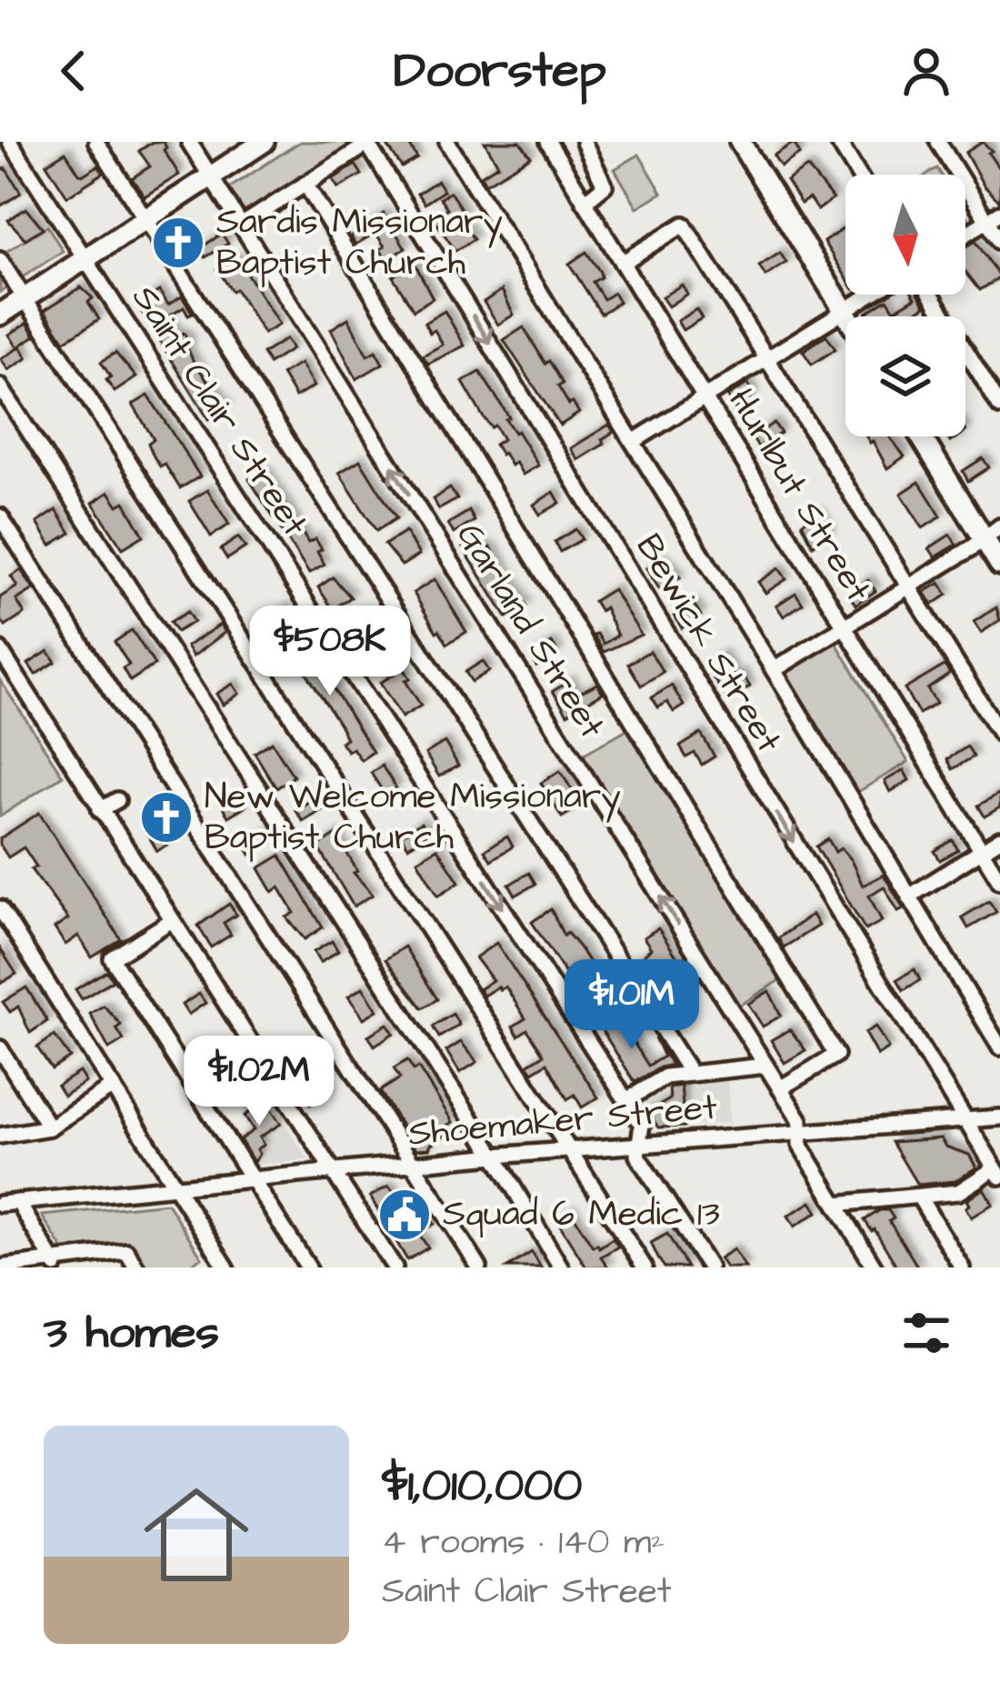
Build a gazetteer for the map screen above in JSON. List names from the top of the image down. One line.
{"streets":{"street":["Saint Clair Street","Hurlbut Street","Garland Street","Bewick Street","Shoemaker Street"]},"crossings":[["Saint Clair Street","Shoemaker Street"],["Garland Street","Shoemaker Street"],["Bewick Street","Shoemaker Street"]],"places":{"church":["Sardis Missionary Baptist Church","New Welcome Missionary Baptist Church"],"public building":["Squad 6 Medic 13"]},"north":"bottom","page":{"header":"Doorstep","price":["$508K","$1.01M","$1.02M"],"heading":"3 homes","list":[{"name":"$1,010,000","note":"4 rooms · 140 m² · Saint Clair Street"}]}}
